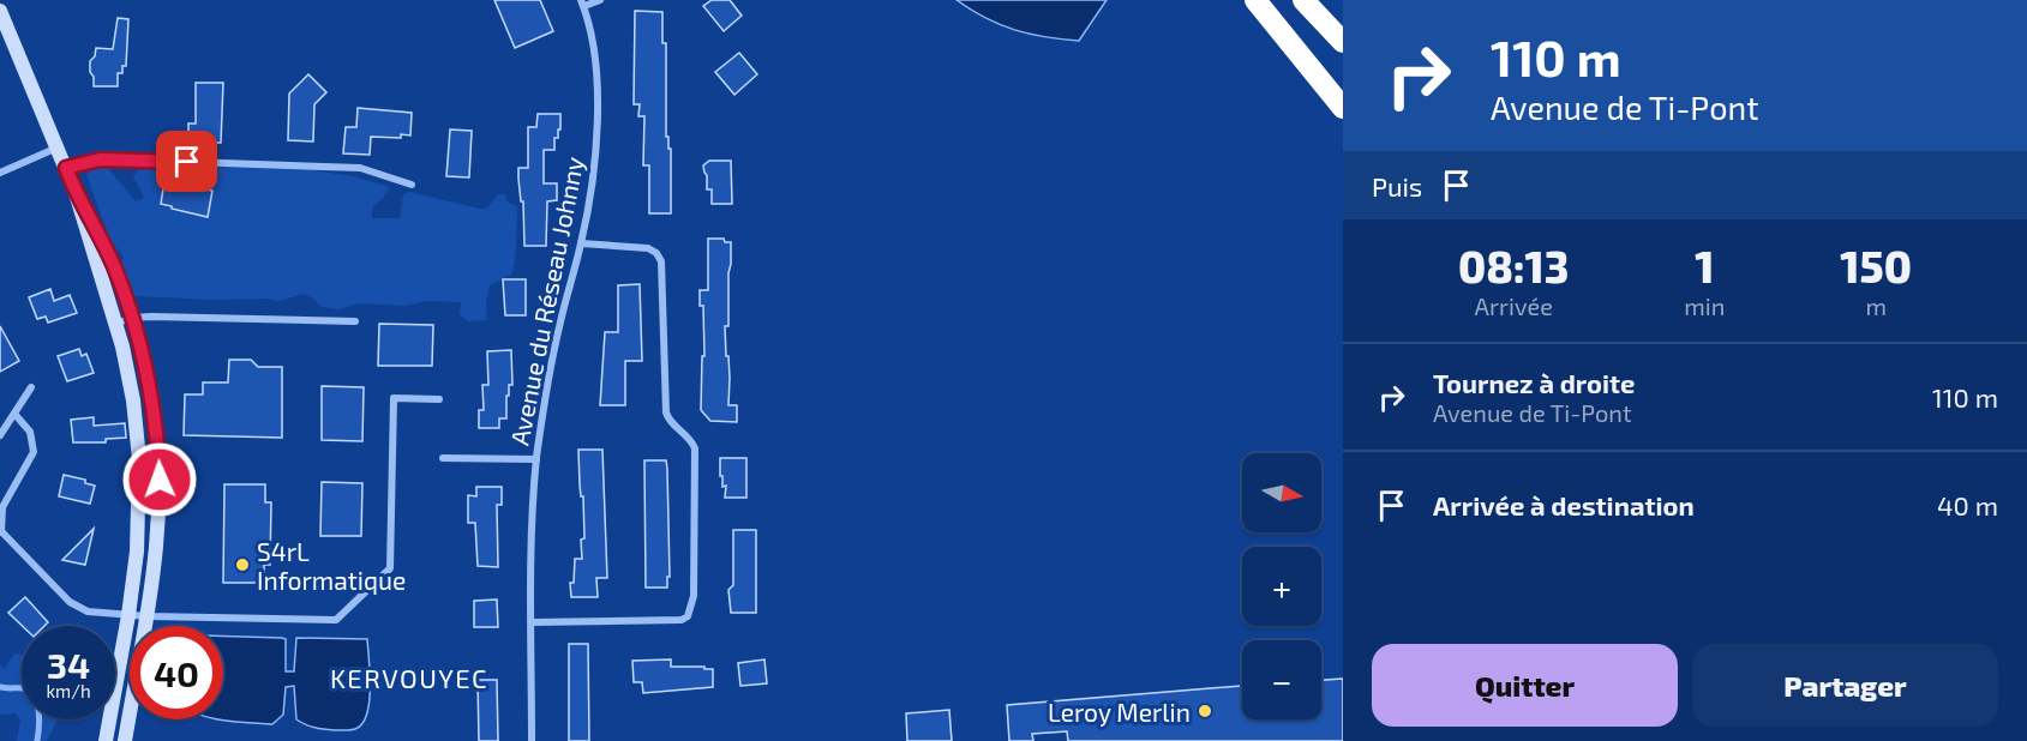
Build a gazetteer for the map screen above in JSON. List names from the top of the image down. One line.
{"streets":{"street":["Avenue du Réseau Johnny"]},"districts":["KERVOUYEC"],"places":["S4rL Informatique","Leroy Merlin"],"north":"right","page":{"turn":["110 m","Avenue de Ti-Pont"],"then":"Puis","eta":["08:13","Arrivée","1","min","150","m"],"list":[{"name":"Tournez à droite","note":"Avenue de Ti-Pont","value":"110 m"},{"name":"Arrivée à destination","value":"40 m"}],"map_buttons":["+","−"],"speed":"34 km/h","limit":"40","buttons":["Quitter","Partager"]}}
